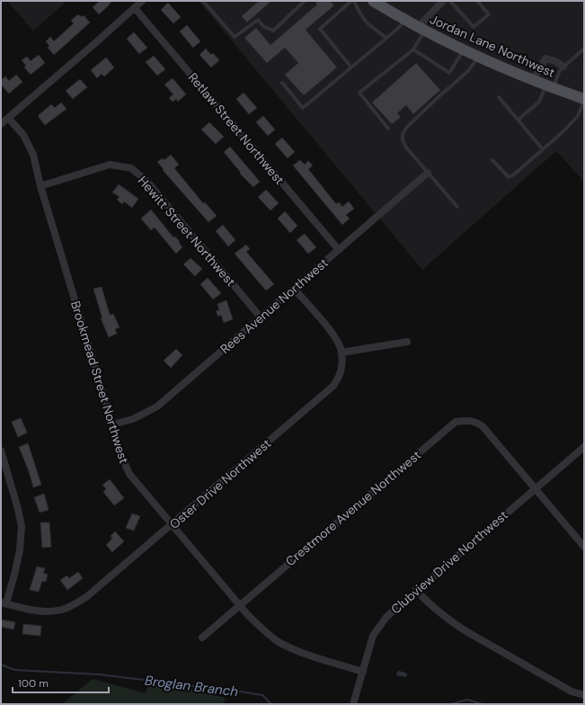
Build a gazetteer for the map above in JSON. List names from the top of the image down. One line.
{"streets":{"main road":["Jordan Lane Northwest"],"street":["Retlaw Street Northwest","Hewitt Street Northwest","Rees Avenue Northwest","Brookmead Street Northwest","Oster Drive Northwest","Crestmore Avenue Northwest","Clubview Drive Northwest"]},"crossings":[["Retlaw Street Northwest","Rees Avenue Northwest"],["Hewitt Street Northwest","Rees Avenue Northwest"],["Hewitt Street Northwest","Brookmead Street Northwest"],["Rees Avenue Northwest","Brookmead Street Northwest"],["Rees Avenue Northwest","Oster Drive Northwest"],["Brookmead Street Northwest","Oster Drive Northwest"],["Brookmead Street Northwest","Crestmore Avenue Northwest"],["Brookmead Street Northwest","Clubview Drive Northwest"],["Crestmore Avenue Northwest","Clubview Drive Northwest"]],"water":["Broglan Branch"],"scale_bar":"100 m"}
